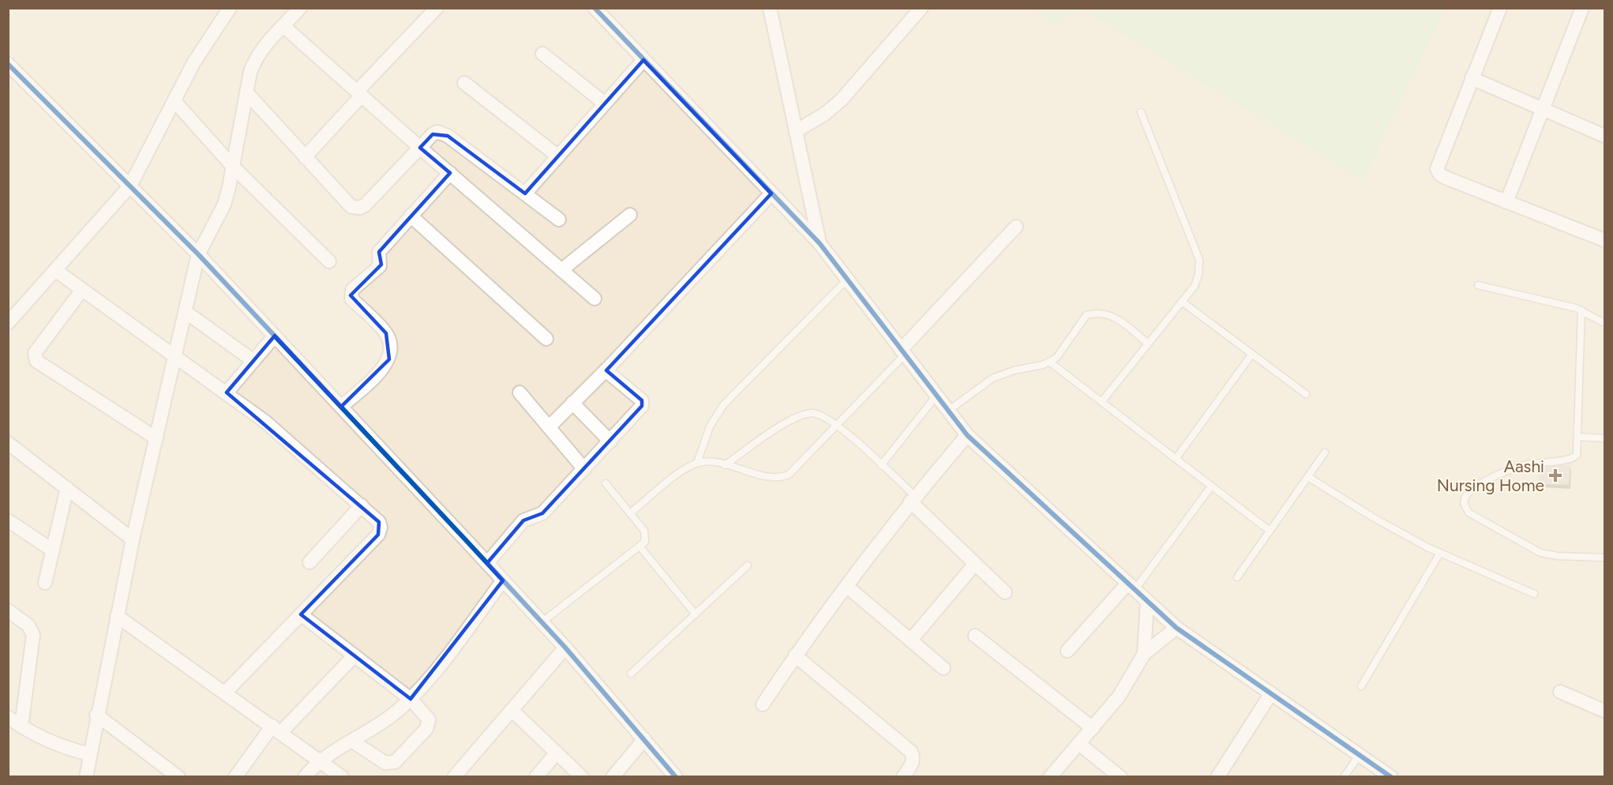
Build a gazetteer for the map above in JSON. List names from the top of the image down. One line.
{"places":{"health":["Aashi Nursing Home"]}}
